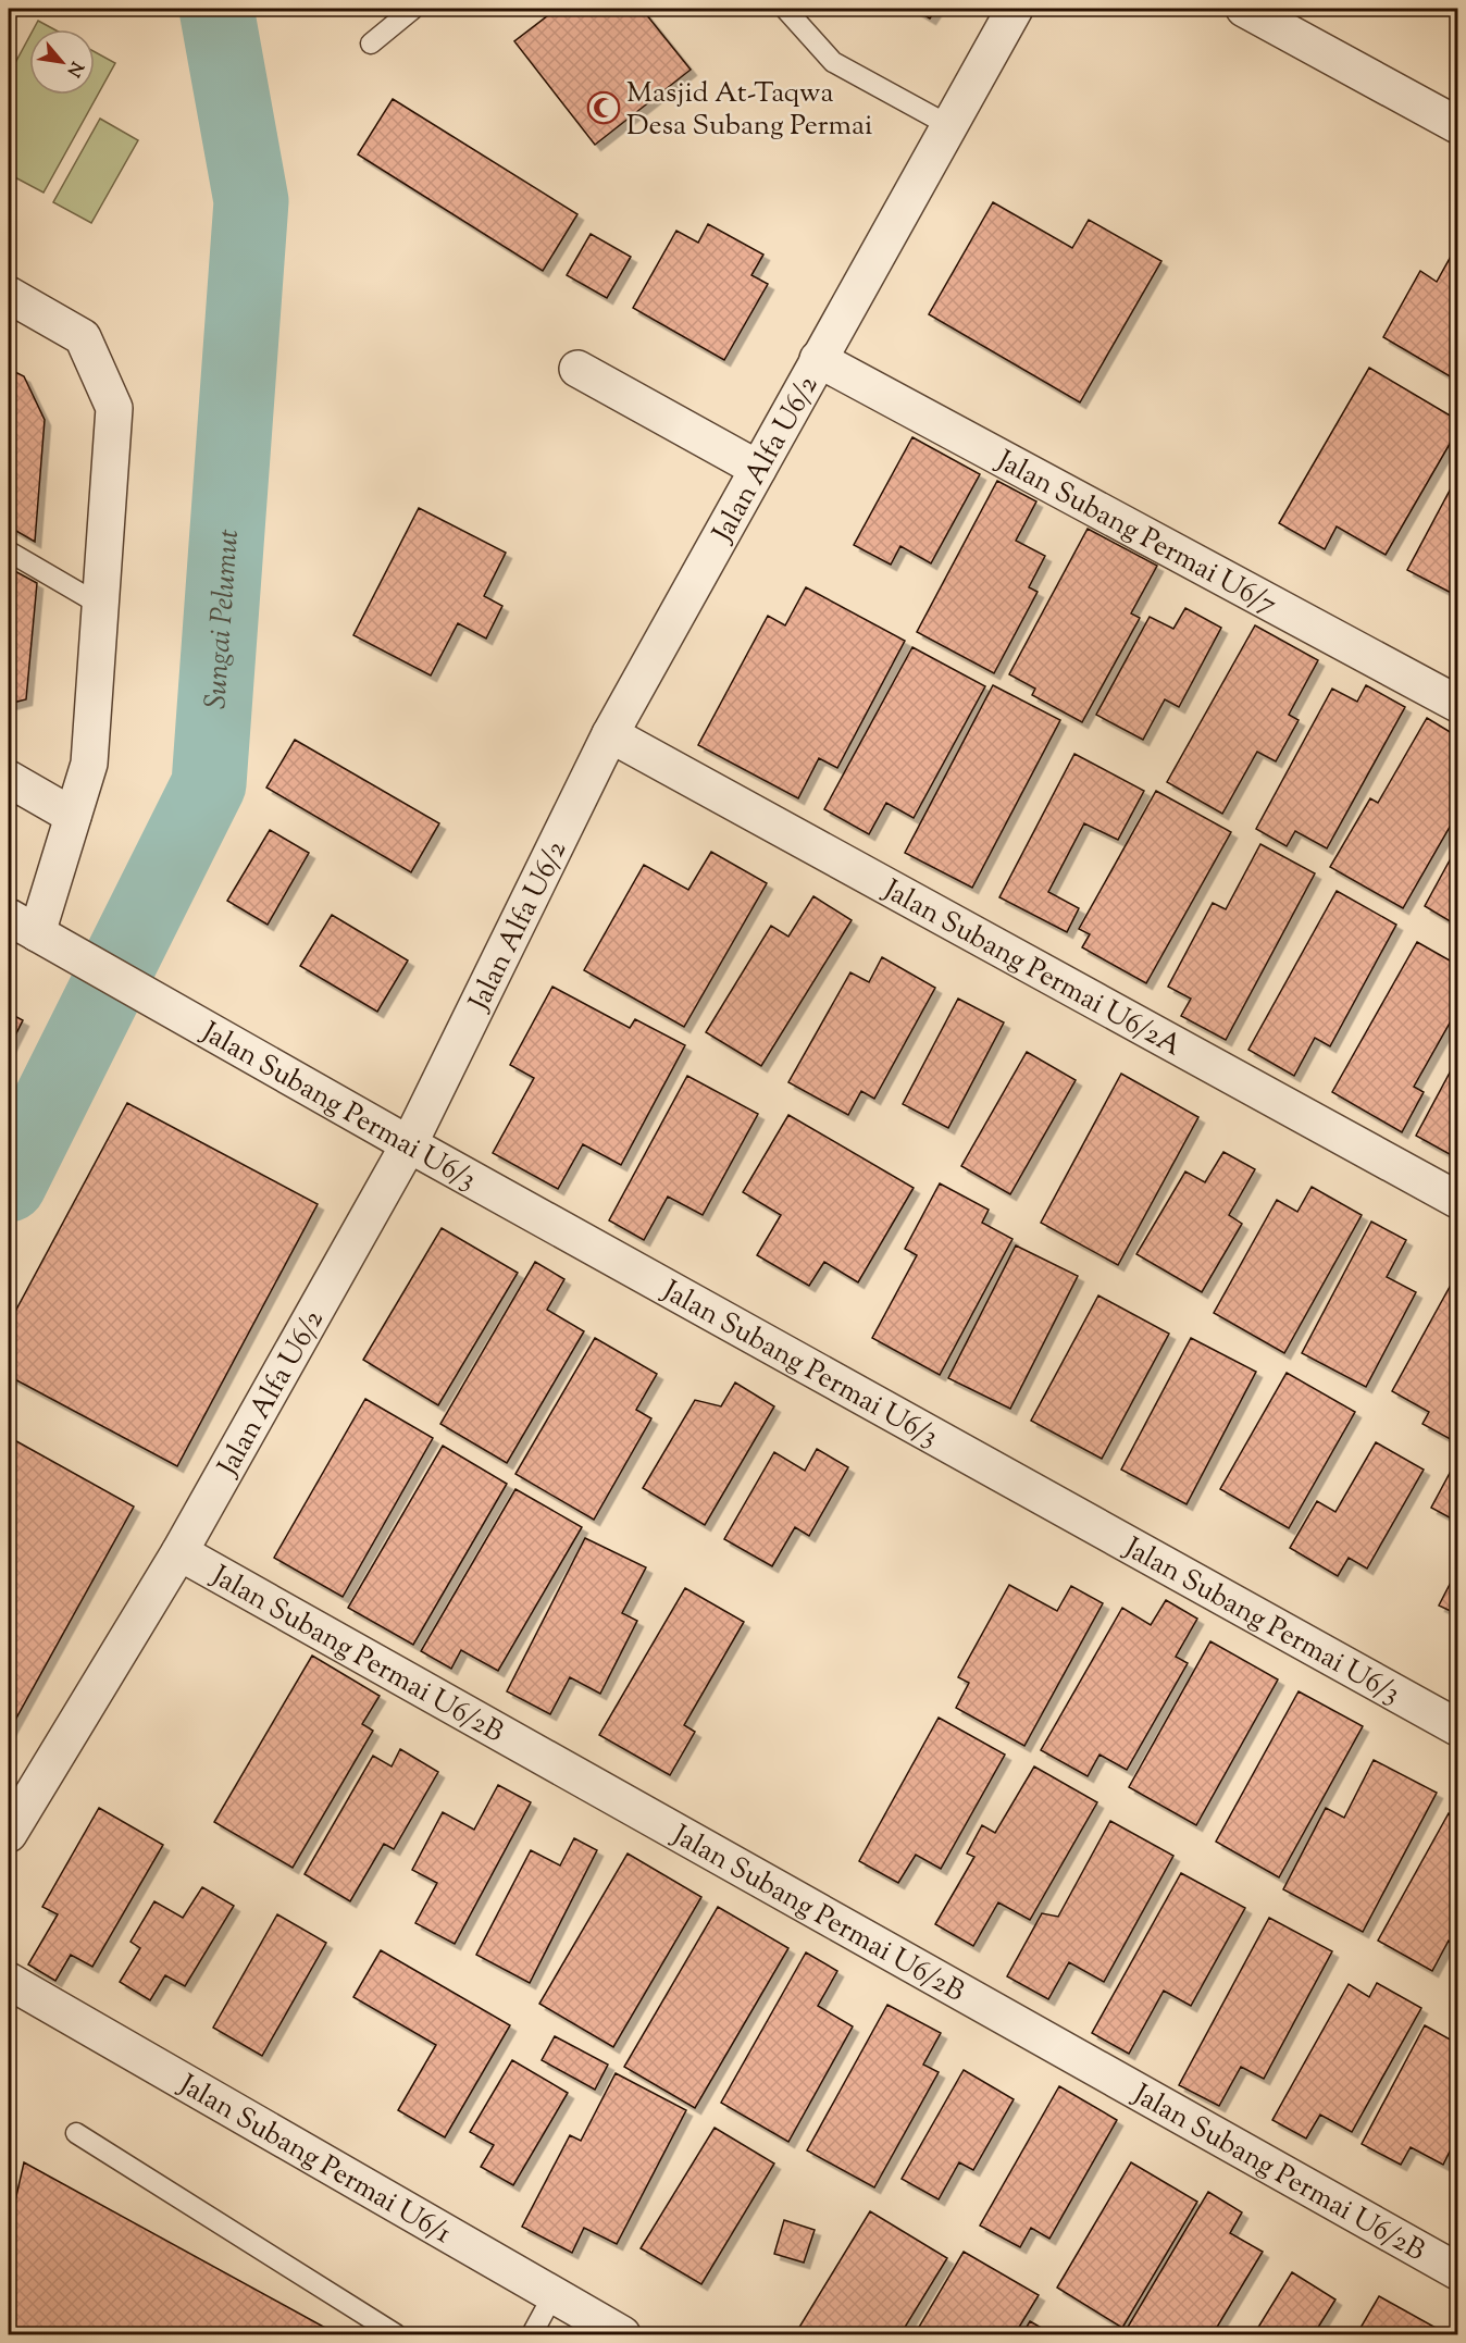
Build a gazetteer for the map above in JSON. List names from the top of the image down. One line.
{"streets":{"street":["Jalan Alfa U6/2","Jalan Subang Permai U6/7","Jalan Subang Permai U6/2A","Jalan Subang Permai U6/3","Jalan Subang Permai U6/2B","Jalan Subang Permai U6/1"]},"crossings":[["Jalan Alfa U6/2","Jalan Subang Permai U6/7"],["Jalan Alfa U6/2","Jalan Subang Permai U6/2A"],["Jalan Alfa U6/2","Jalan Subang Permai U6/3"],["Jalan Alfa U6/2","Jalan Subang Permai U6/2B"]],"water":["Sungai Pelumut"],"places":{"mosque":["Masjid At-Taqwa Desa Subang Permai"]},"north":"bottom right"}
